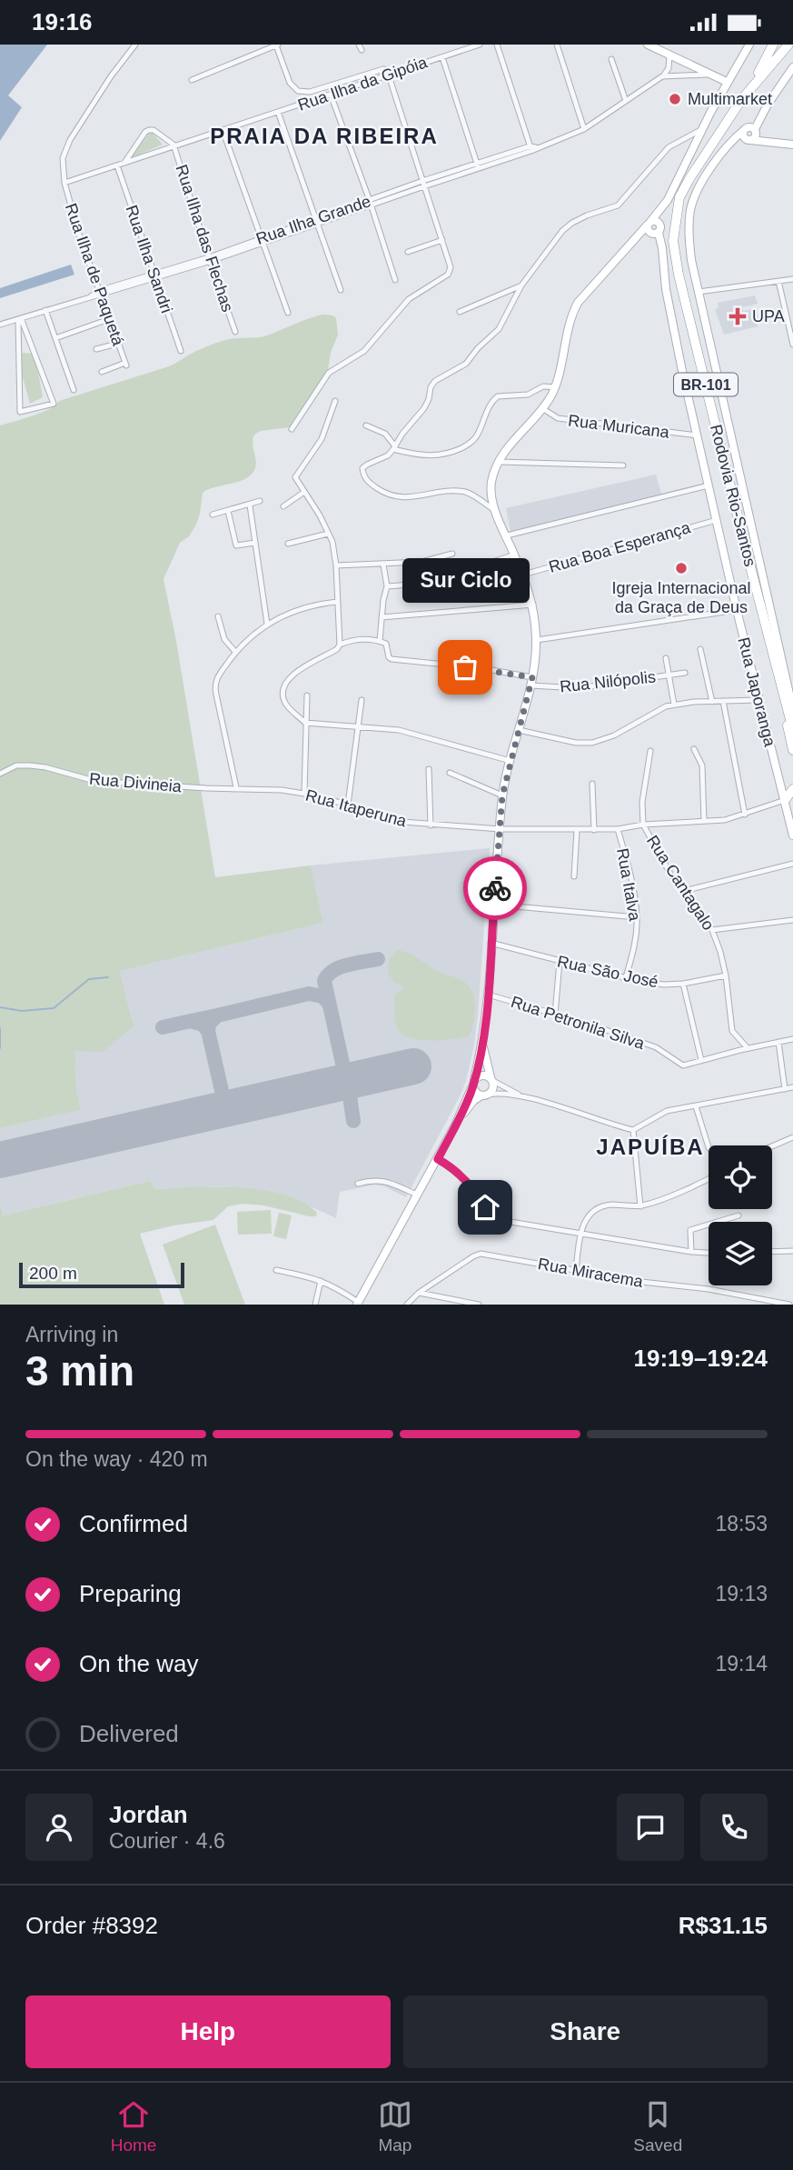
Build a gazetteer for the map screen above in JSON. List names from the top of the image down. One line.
{"streets":{"highway":["BR-101","Rodovia Rio-Santos"],"main road":["Rua Japoranga"],"street":["Rua Ilha da Gipóia","Rua Ilha Grande","Rua Ilha das Flechas","Rua Ilha Sandri","Rua Ilha de Paquetá","Rua Muricana","Rua Boa Esperança","Rua Nilópolis","Rua Divineia","Rua Itaperuna","Rua Cantagalo","Rua Italva","Rua São José","Rua Petronila Silva","Rua Miracema"]},"crossings":[["Rua Ilha da Gipóia","Rua Ilha das Flechas"],["Rua Ilha da Gipóia","Rua Ilha Sandri"],["Rua Ilha da Gipóia","Rua Ilha de Paquetá"],["Rua Ilha Grande","Rua Ilha das Flechas"],["Rua Ilha Grande","Rua Ilha Sandri"],["Rua Ilha Grande","Rua Ilha de Paquetá"],["Rua Muricana","Rua Japoranga"],["Rua Boa Esperança","Rua Japoranga"],["Rua Japoranga","Rua Itaperuna"],["Rua Divineia","Rua Itaperuna"],["Rua Itaperuna","Rua Cantagalo"],["Rua Itaperuna","Rua Italva"],["Rua Cantagalo","Rua São José"],["Rua Cantagalo","Rua Petronila Silva"],["Rua Italva","Rua São José"]],"districts":["PRAIA DA RIBEIRA","JAPUÍBA"],"places":{"other":["Multimarket","Igreja Internacional da Graça de Deus","Sur Ciclo"],"health":["UPA"]},"scale_bar":"200 m","page":{"status":"19:16","bubble":"Sur Ciclo","scale":"200 m","heading":["3 min","Arriving in","19:19–19:24"],"panel":["Jordan","Courier · 4.6","Order #8392","R$31.15"],"bar":"On the way · 420 m","list":[["Confirmed","18:53"],["Preparing","19:13"],["On the way","19:14"],"Delivered"],"buttons":["Help","Share"],"tabs":["Home","Map","Saved"]}}
